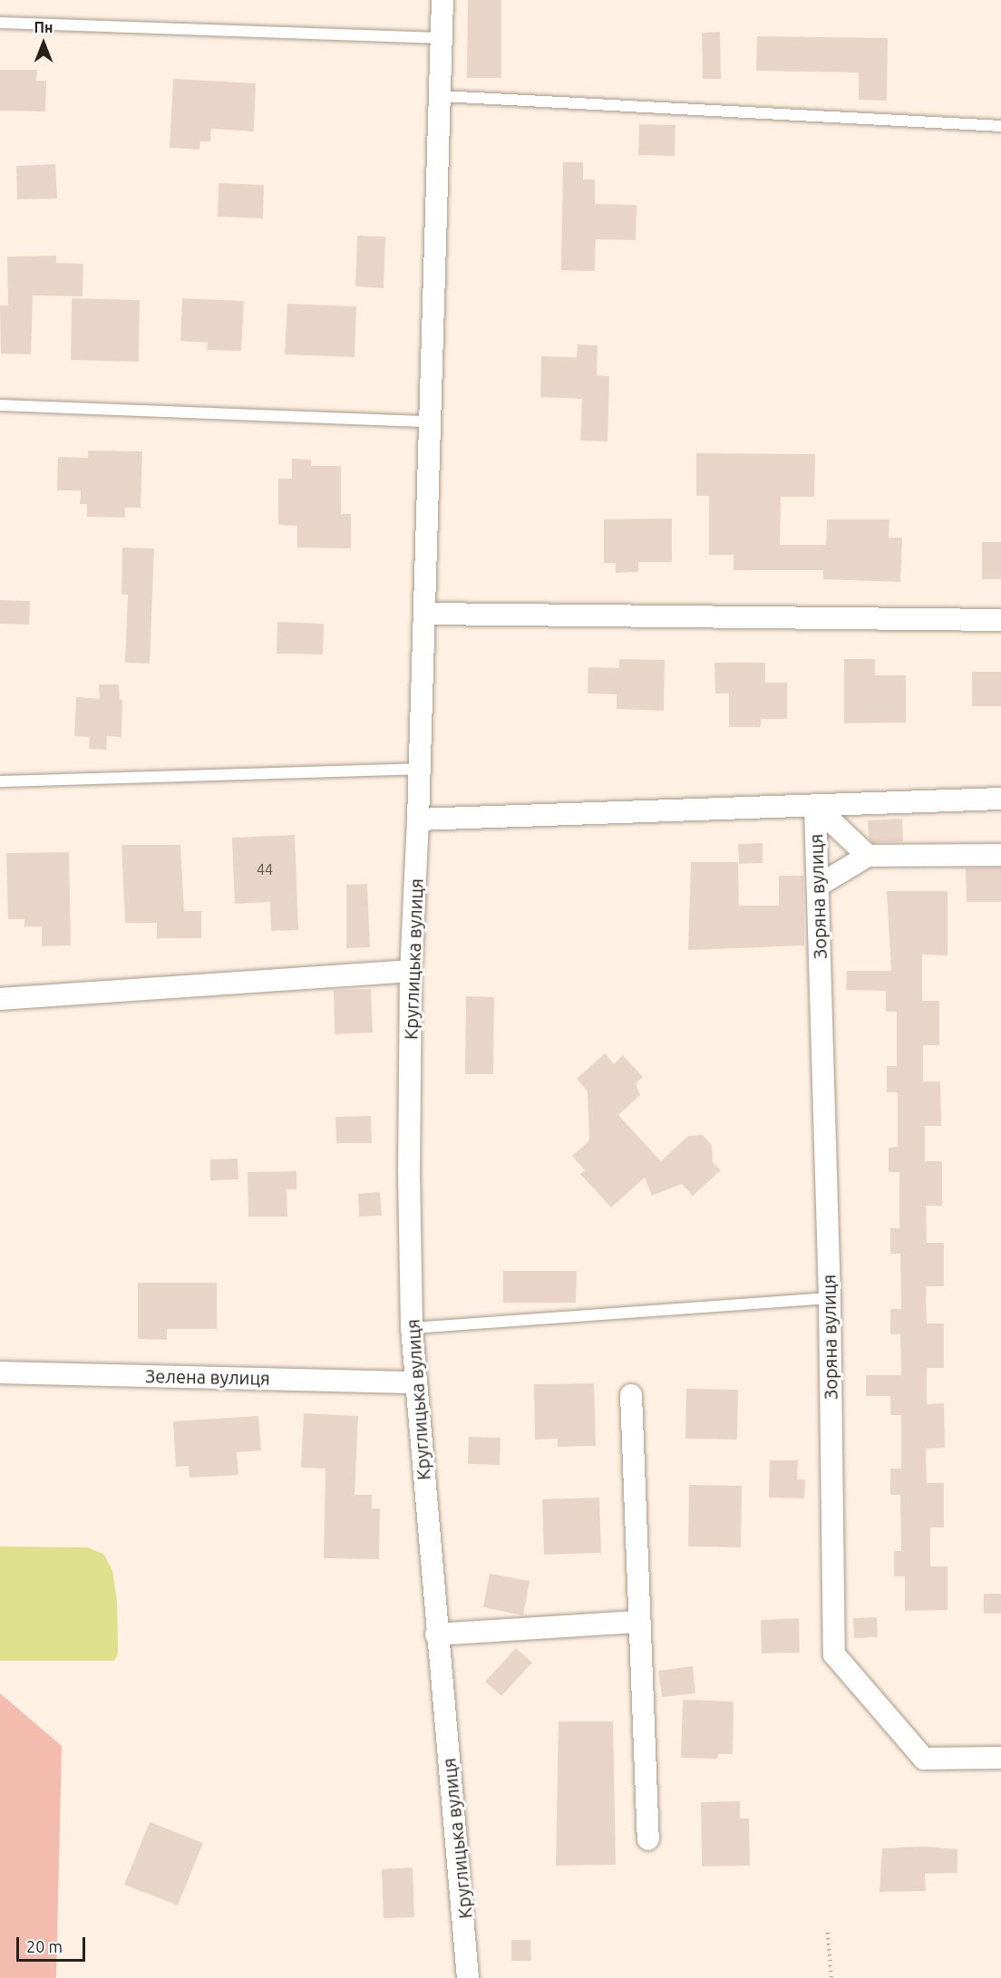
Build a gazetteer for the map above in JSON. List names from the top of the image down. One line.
{"streets":{"street":["Зоряна вулиця","Круглицька вулиця","Зелена вулиця"]},"crossings":[["Круглицька вулиця","Зелена вулиця"]],"house_numbers":["44"],"scale_bar":"20 m","north":"top"}
